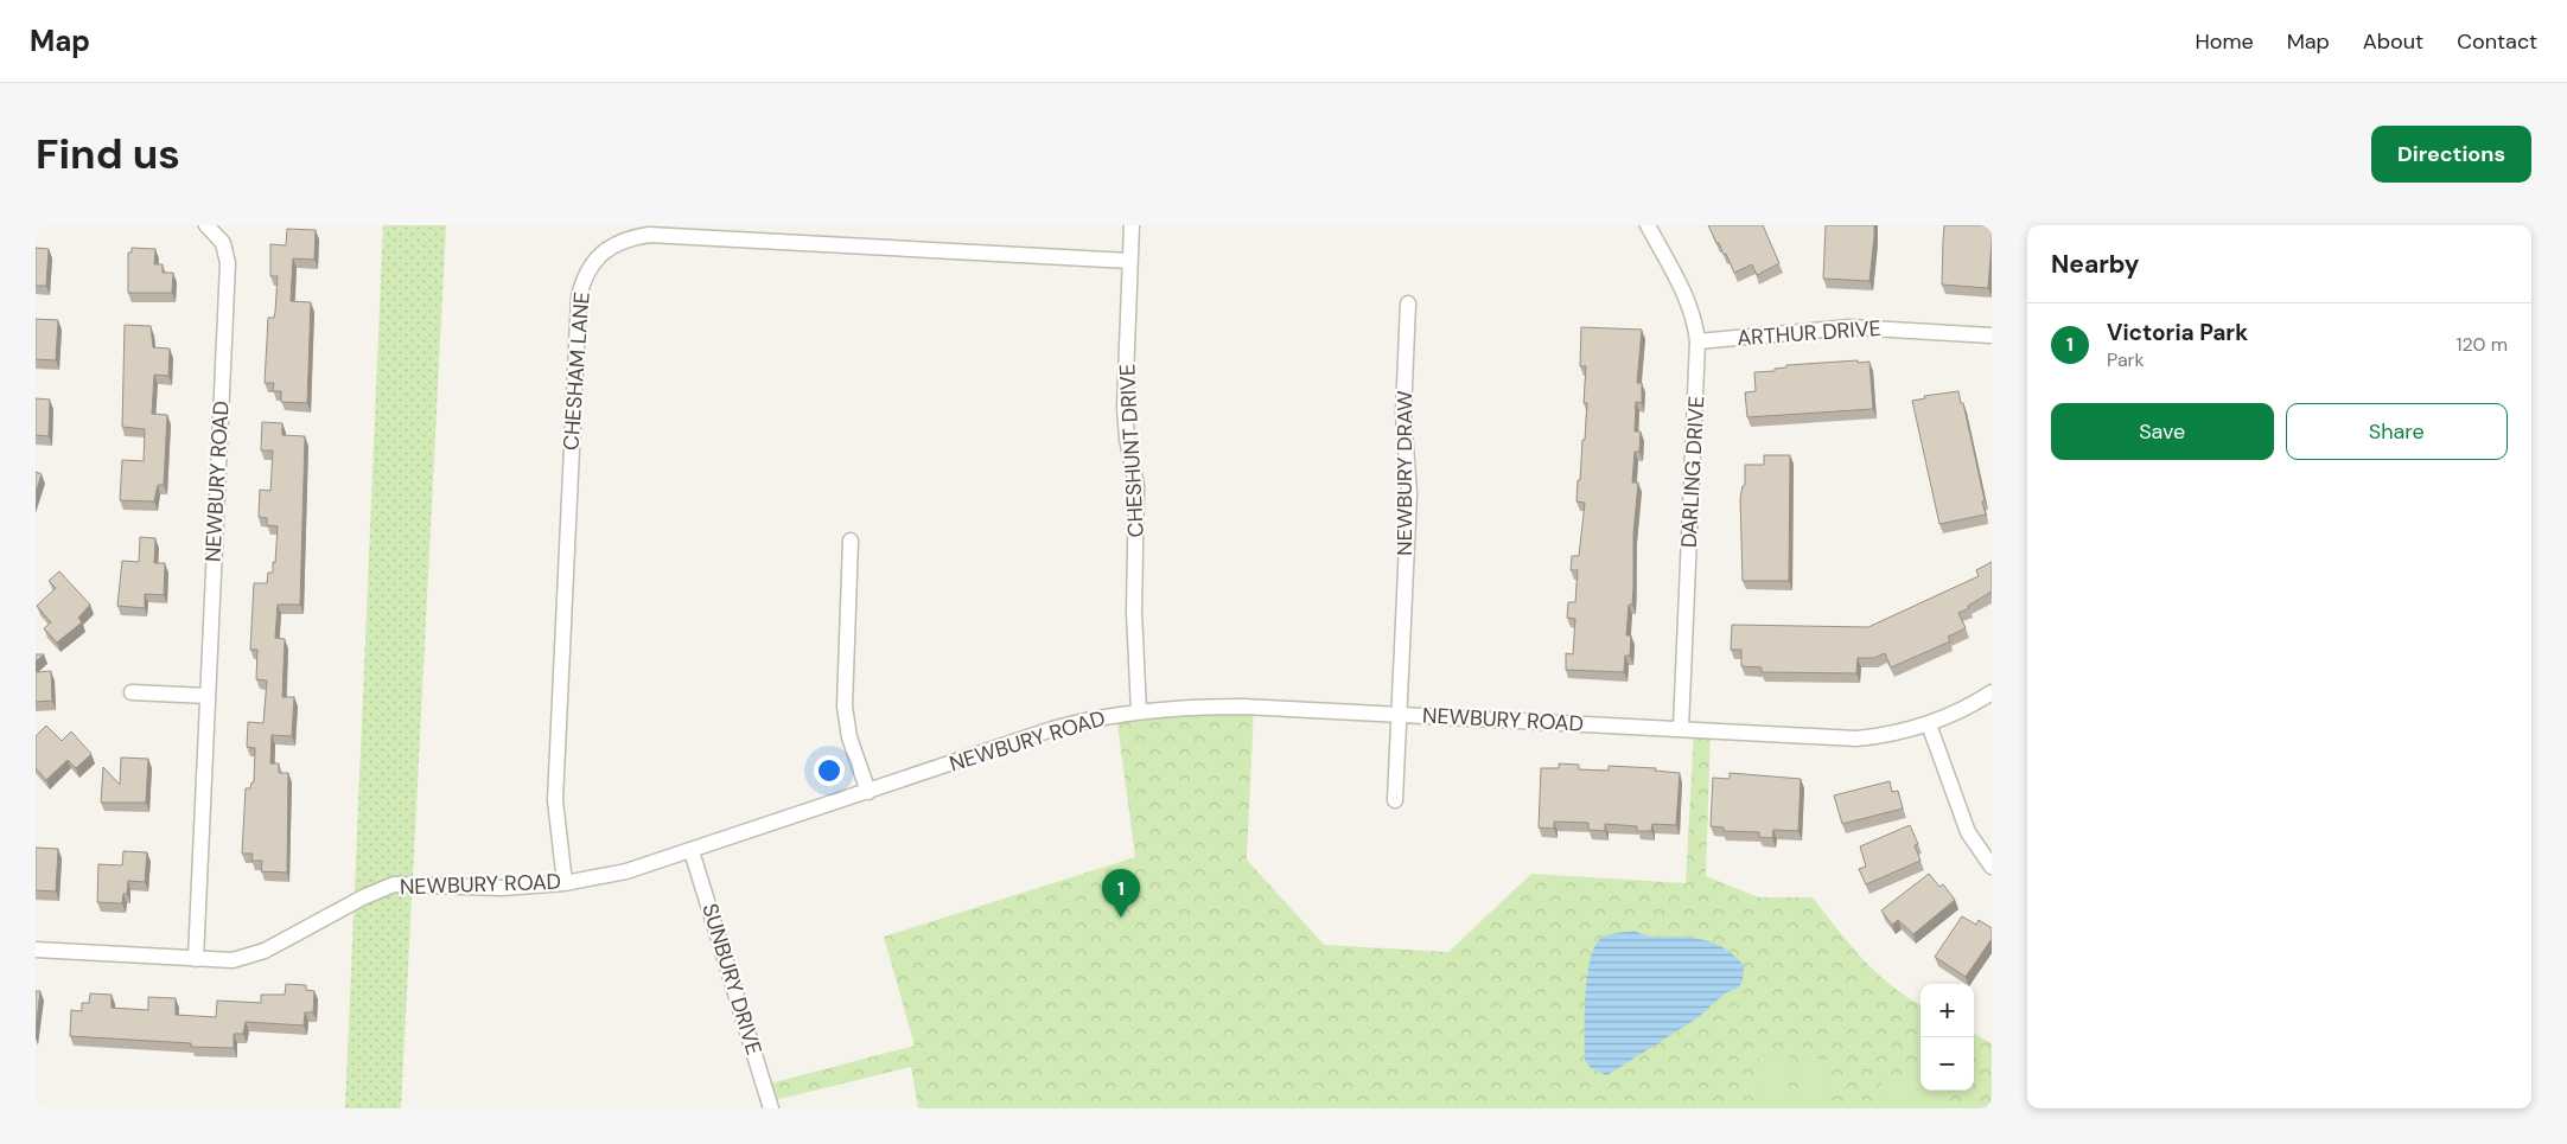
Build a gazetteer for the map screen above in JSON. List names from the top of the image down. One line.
{"streets":{"street":["ARTHUR DRIVE","CHESHAM LANE","CHESHUNT DRIVE","DARLING DRIVE","NEWBURY DRAW","NEWBURY ROAD","SUNBURY DRIVE"]},"crossings":[["ARTHUR DRIVE","DARLING DRIVE"],["CHESHAM LANE","CHESHUNT DRIVE"],["CHESHAM LANE","NEWBURY ROAD"],["CHESHUNT DRIVE","NEWBURY ROAD"],["DARLING DRIVE","NEWBURY ROAD"],["NEWBURY DRAW","NEWBURY ROAD"],["NEWBURY ROAD","SUNBURY DRIVE"]],"page":{"header":"Map","nav":["Home","Map","About","Contact"],"buttons":["Directions",["Save","Share"]],"title":"Find us","heading":"Nearby","list":[{"mark":"1","name":"Victoria Park","note":"Park","value":"120 m"}],"pins":"1","map_buttons":["+","−"]}}
